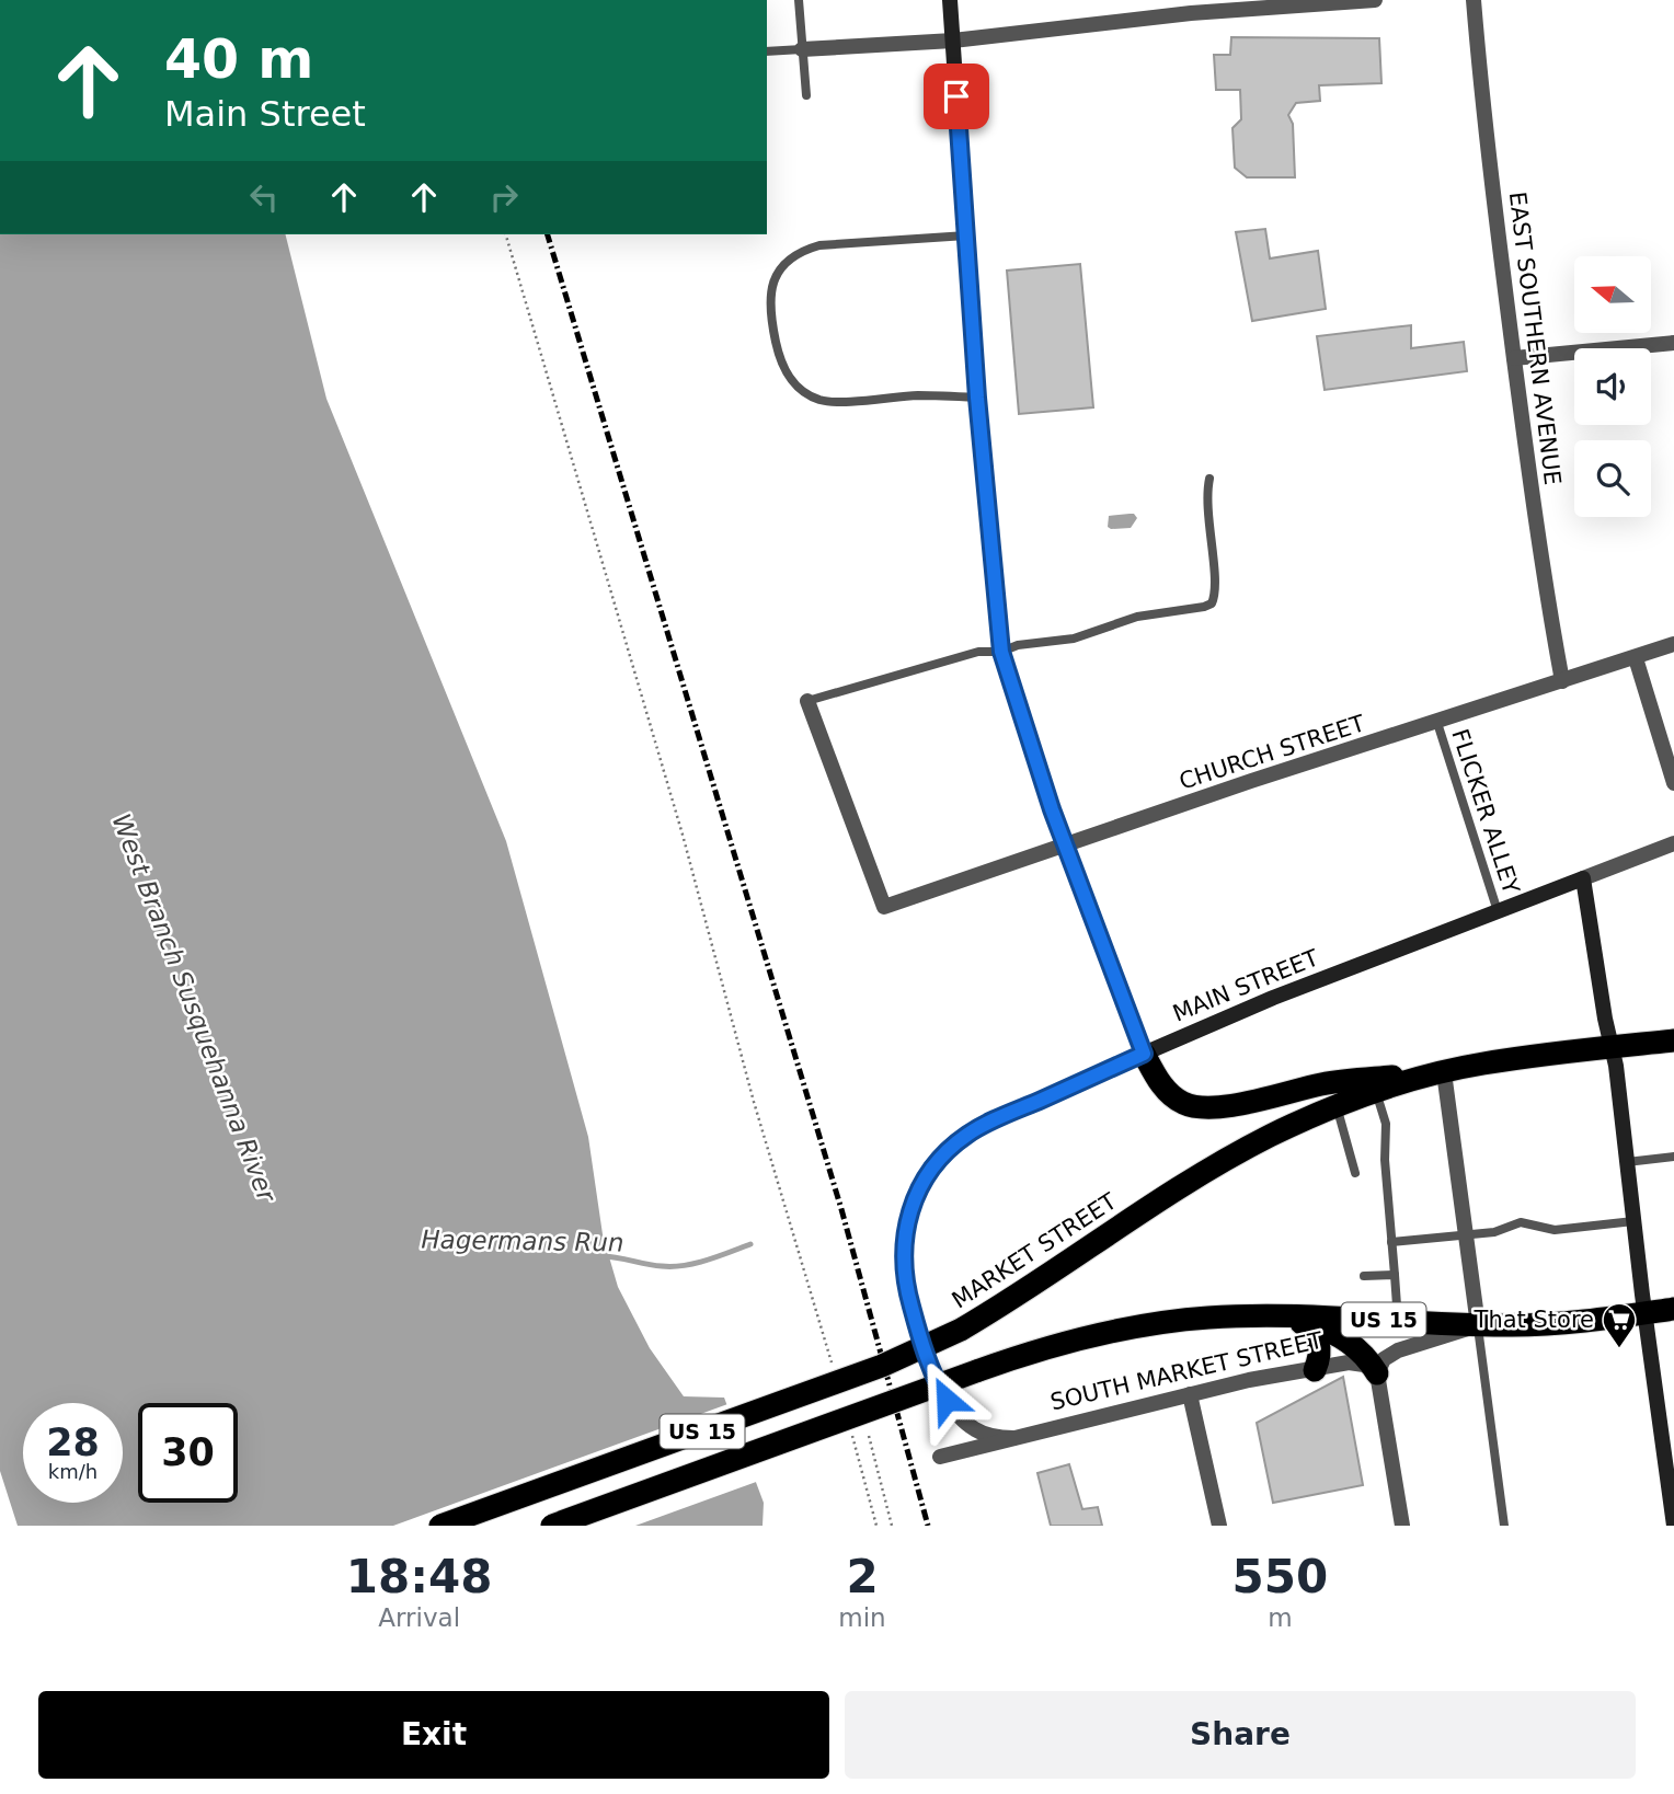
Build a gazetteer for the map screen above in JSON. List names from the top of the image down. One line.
{"streets":{"highway":["MARKET STREET","US 15"],"street":["EAST SOUTHERN AVENUE","CHURCH STREET","MAIN STREET","SOUTH MARKET STREET"],"lane":["FLICKER ALLEY"]},"crossings":[["EAST SOUTHERN AVENUE","CHURCH STREET"],["CHURCH STREET","FLICKER ALLEY"],["FLICKER ALLEY","MAIN STREET"],["MAIN STREET","SOUTH MARKET STREET"],["MARKET STREET","US 15"]],"water":["West Branch Susquehanna River","Hagermans Run"],"places":{"supermarket":["That Store"]},"north":"left","page":{"turn":["40 m","Main Street"],"speed":"28 km/h","limit":"30","eta":["18:48","Arrival","2","min","550","m"],"buttons":["Exit","Share"]}}
